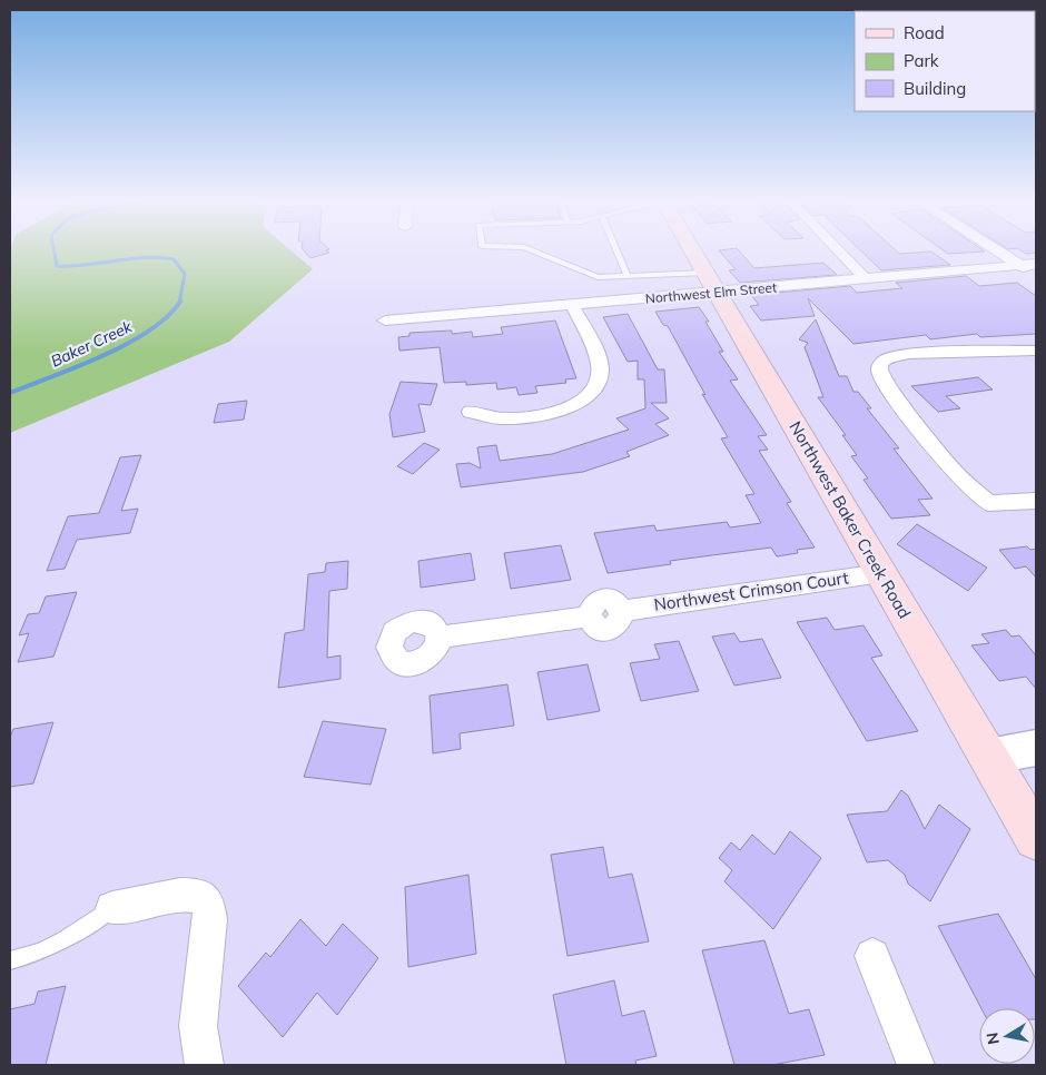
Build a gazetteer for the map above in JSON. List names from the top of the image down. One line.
{"streets":{"main road":["Northwest Baker Creek Road"],"street":["Northwest Elm Street","Northwest Crimson Court"]},"crossings":[["Northwest Elm Street","Northwest Baker Creek Road"],["Northwest Baker Creek Road","Northwest Crimson Court"]],"water":["Baker Creek"],"legend":["Road","Park","Building"],"north":"left"}
